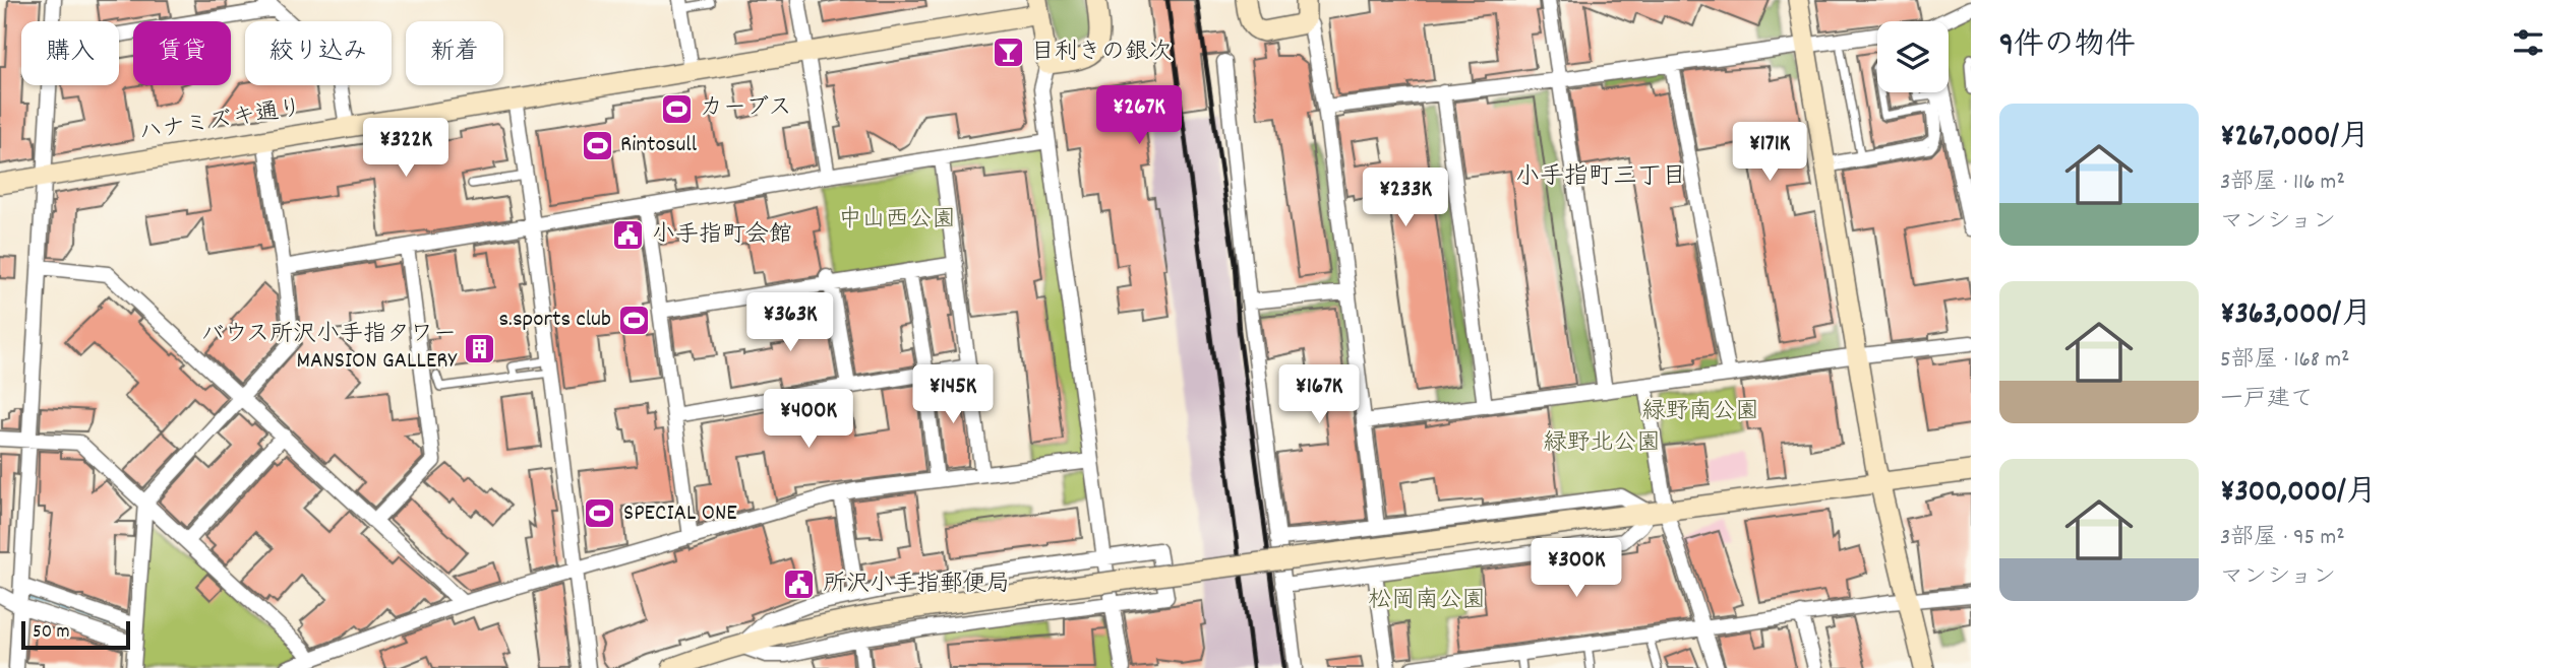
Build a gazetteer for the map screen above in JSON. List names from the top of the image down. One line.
{"streets":{"street":["ハナミズキ通り"]},"districts":["小手指町三丁目"],"parks":["中山西公園","緑野南公園","緑野北公園","松岡南公園"],"places":{"bar":["目利きの銀次"],"sports":["カーブス","Rintosull","s.sports club","SPECIAL ONE"],"public building":["小手指町会館","所沢小手指郵便局"],"building":["バウス所沢小手指タワー MANSION GALLERY"]},"scale_bar":"50 m","page":{"heading":"9件の物件","chip":["購入","賃貸","絞り込み","新着"],"price":["¥267K","¥322K","¥171K","¥233K","¥363K","¥145K","¥167K","¥400K","¥300K"],"list":[{"name":"¥267,000/月","note":"3部屋 · 116 m² · マンション"},{"name":"¥363,000/月","note":"5部屋 · 168 m² · 一戸建て"},{"name":"¥300,000/月","note":"3部屋 · 95 m² · マンション"}],"scale":"50 m"}}
